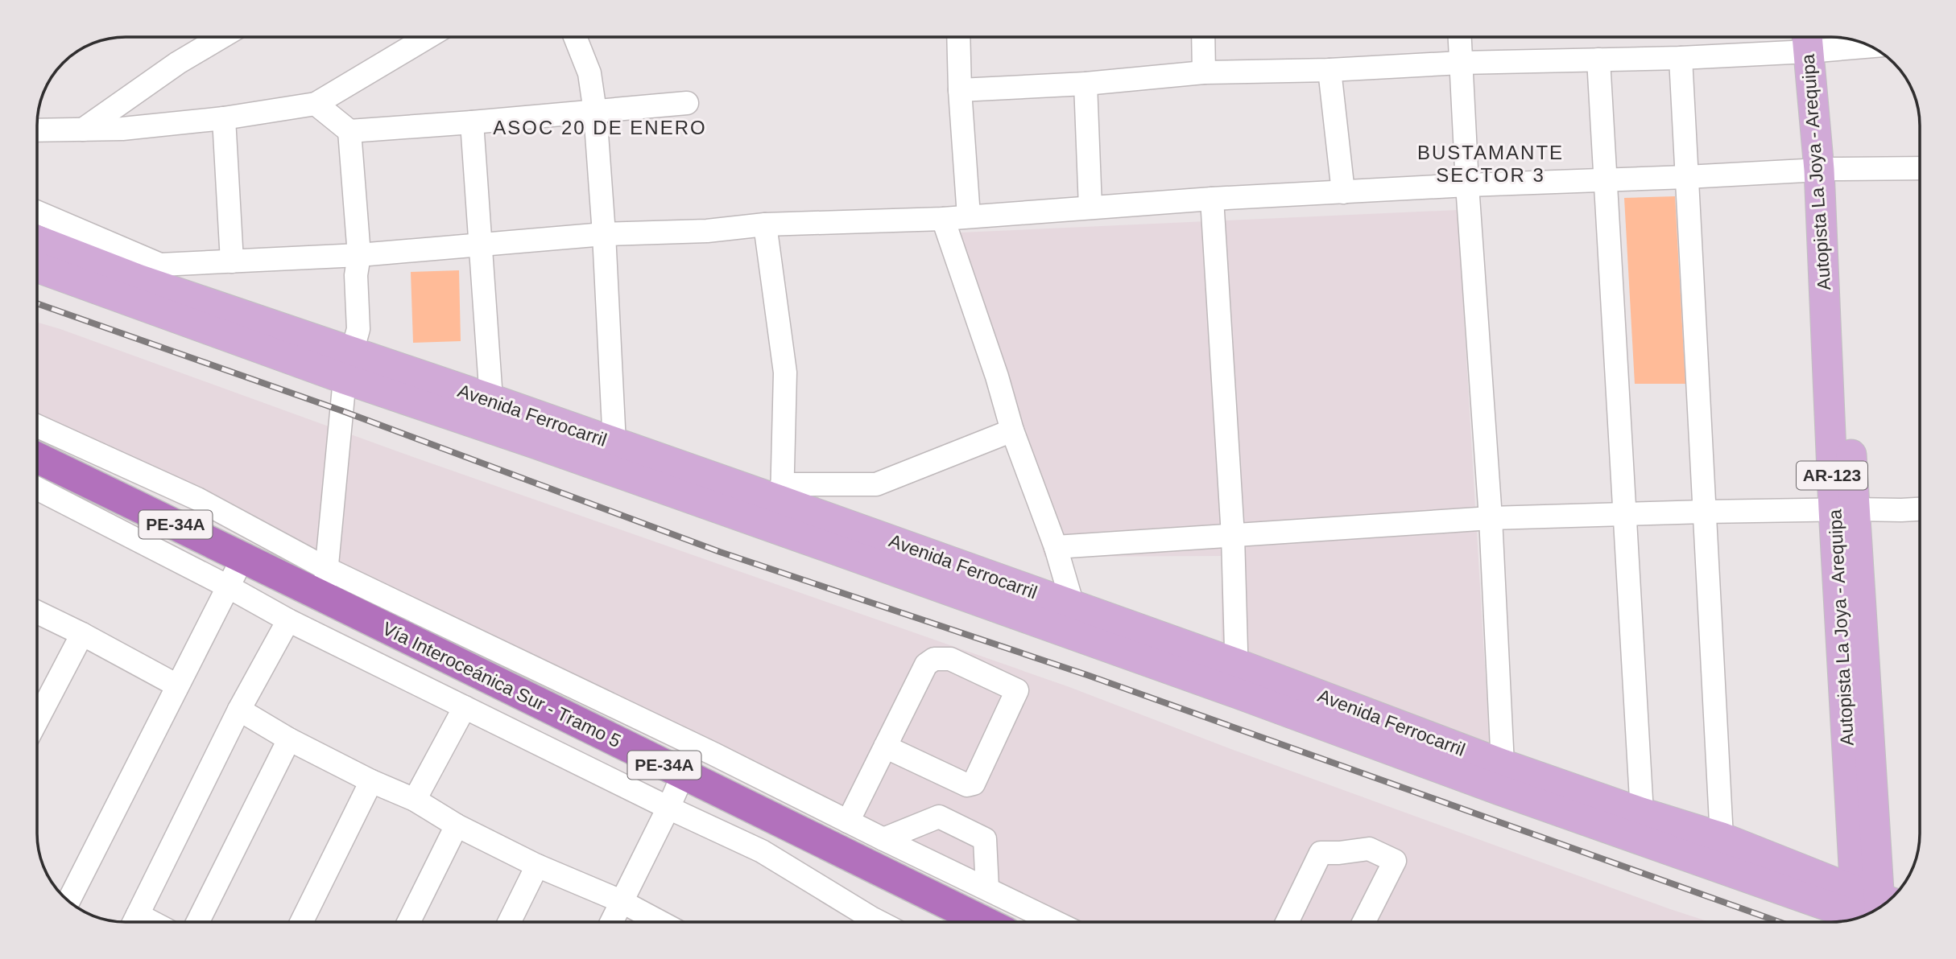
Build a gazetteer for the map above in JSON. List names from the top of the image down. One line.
{"streets":{"highway":["PE-34A","Vía Interoceánica Sur - Tramo 5"],"main road":["Autopista La Joya - Arequipa","Avenida Ferrocarril","AR-123"]},"crossings":[["Autopista La Joya - Arequipa","Avenida Ferrocarril"]],"districts":["ASOC 20 DE ENERO","BUSTAMANTE SECTOR 3"]}
